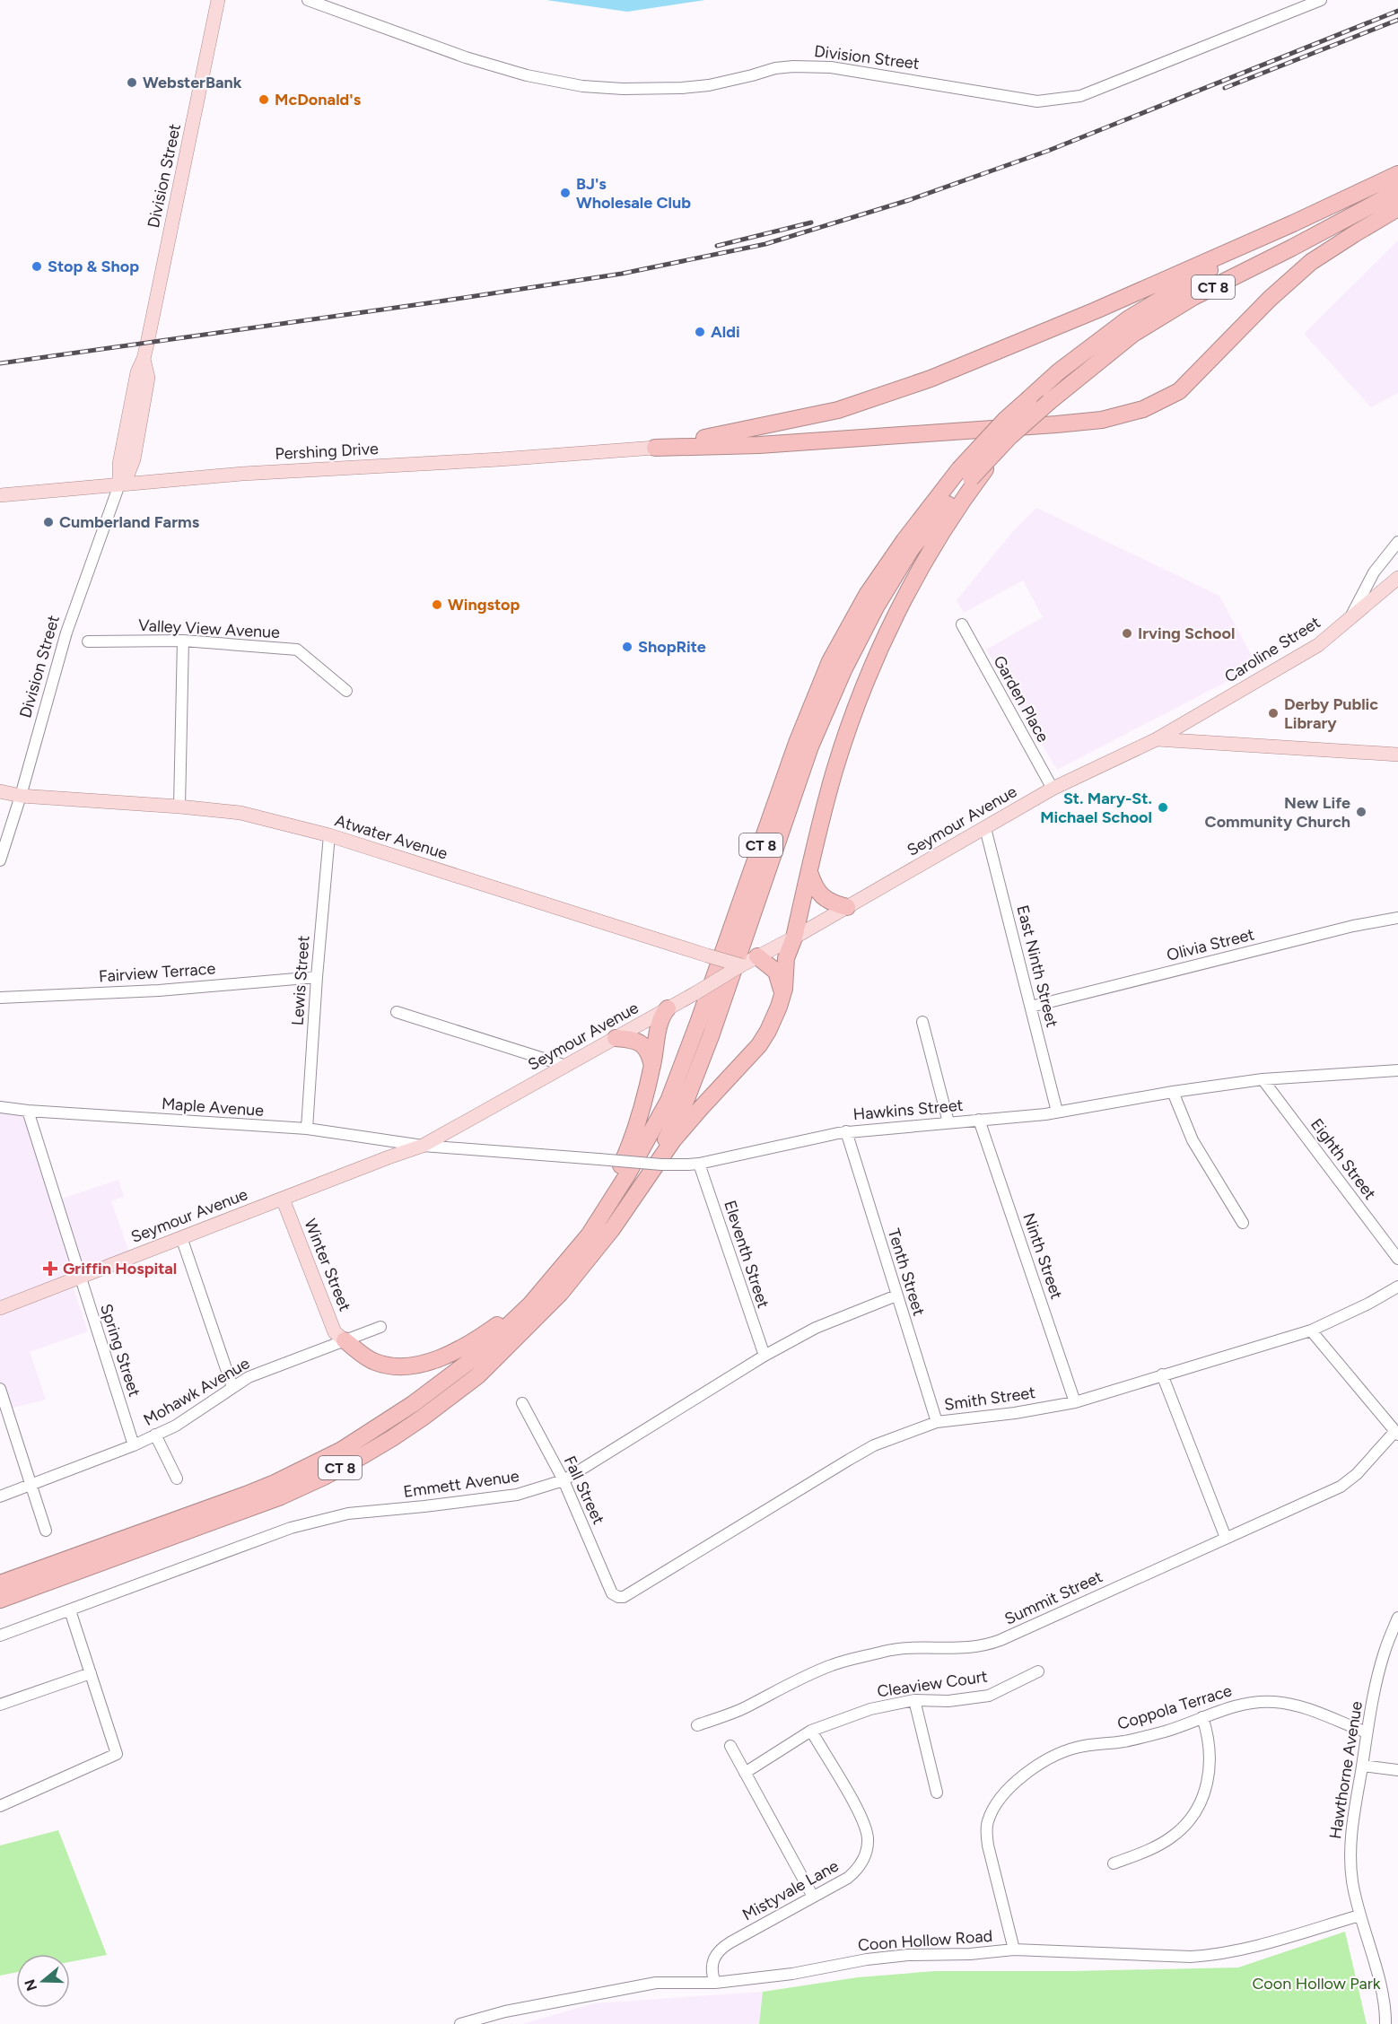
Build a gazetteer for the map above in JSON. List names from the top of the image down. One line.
{"streets":{"highway":["CT 8"],"main road":["Division Street","Pershing Drive","Caroline Street","Seymour Avenue","Atwater Avenue","Winter Street"],"street":["Valley View Avenue","Garden Place","Olivia Street","East Ninth Street","Fairview Terrace","Lewis Street","Maple Avenue","Hawkins Street","Eighth Street","Eleventh Street","Ninth Street","Tenth Street","Spring Street","Mohawk Avenue","Smith Street","Emmett Avenue","Fall Street","Summit Street","Cleaview Court","Coppola Terrace","Hawthorne Avenue","Mistyvale Lane","Coon Hollow Road"]},"crossings":[["Division Street","Pershing Drive"],["Division Street","Atwater Avenue"],["Caroline Street","Seymour Avenue"],["Garden Place","Seymour Avenue"],["Seymour Avenue","Atwater Avenue"],["Seymour Avenue","East Ninth Street"],["Seymour Avenue","Maple Avenue"],["Seymour Avenue","Hawkins Street"],["Seymour Avenue","Winter Street"],["Seymour Avenue","Spring Street"],["Atwater Avenue","Lewis Street"],["Olivia Street","East Ninth Street"],["East Ninth Street","Hawkins Street"],["Fairview Terrace","Lewis Street"],["Lewis Street","Maple Avenue"],["Maple Avenue","Hawkins Street"],["Maple Avenue","Spring Street"],["Hawkins Street","Eighth Street"],["Hawkins Street","Eleventh Street"],["Hawkins Street","Ninth Street"],["Hawkins Street","Tenth Street"],["Eleventh Street","Emmett Avenue"],["Ninth Street","Smith Street"],["Winter Street","Mohawk Avenue"],["Tenth Street","Smith Street"],["Tenth Street","Emmett Avenue"],["Spring Street","Mohawk Avenue"],["Smith Street","Fall Street"],["Emmett Avenue","Fall Street"],["Cleaview Court","Mistyvale Lane"],["Coppola Terrace","Hawthorne Avenue"],["Coppola Terrace","Coon Hollow Road"],["Hawthorne Avenue","Coon Hollow Road"],["Mistyvale Lane","Coon Hollow Road"]],"parks":["Coon Hollow Park"],"places":{"other":["WebsterBank","McDonald's","BJ's Wholesale Club","Stop & Shop","Aldi","Cumberland Farms","Wingstop","Irving School","ShopRite","Derby Public Library","St. Mary-St. Michael School","New Life Community Church"],"health":["Griffin Hospital"]},"north":"left"}
